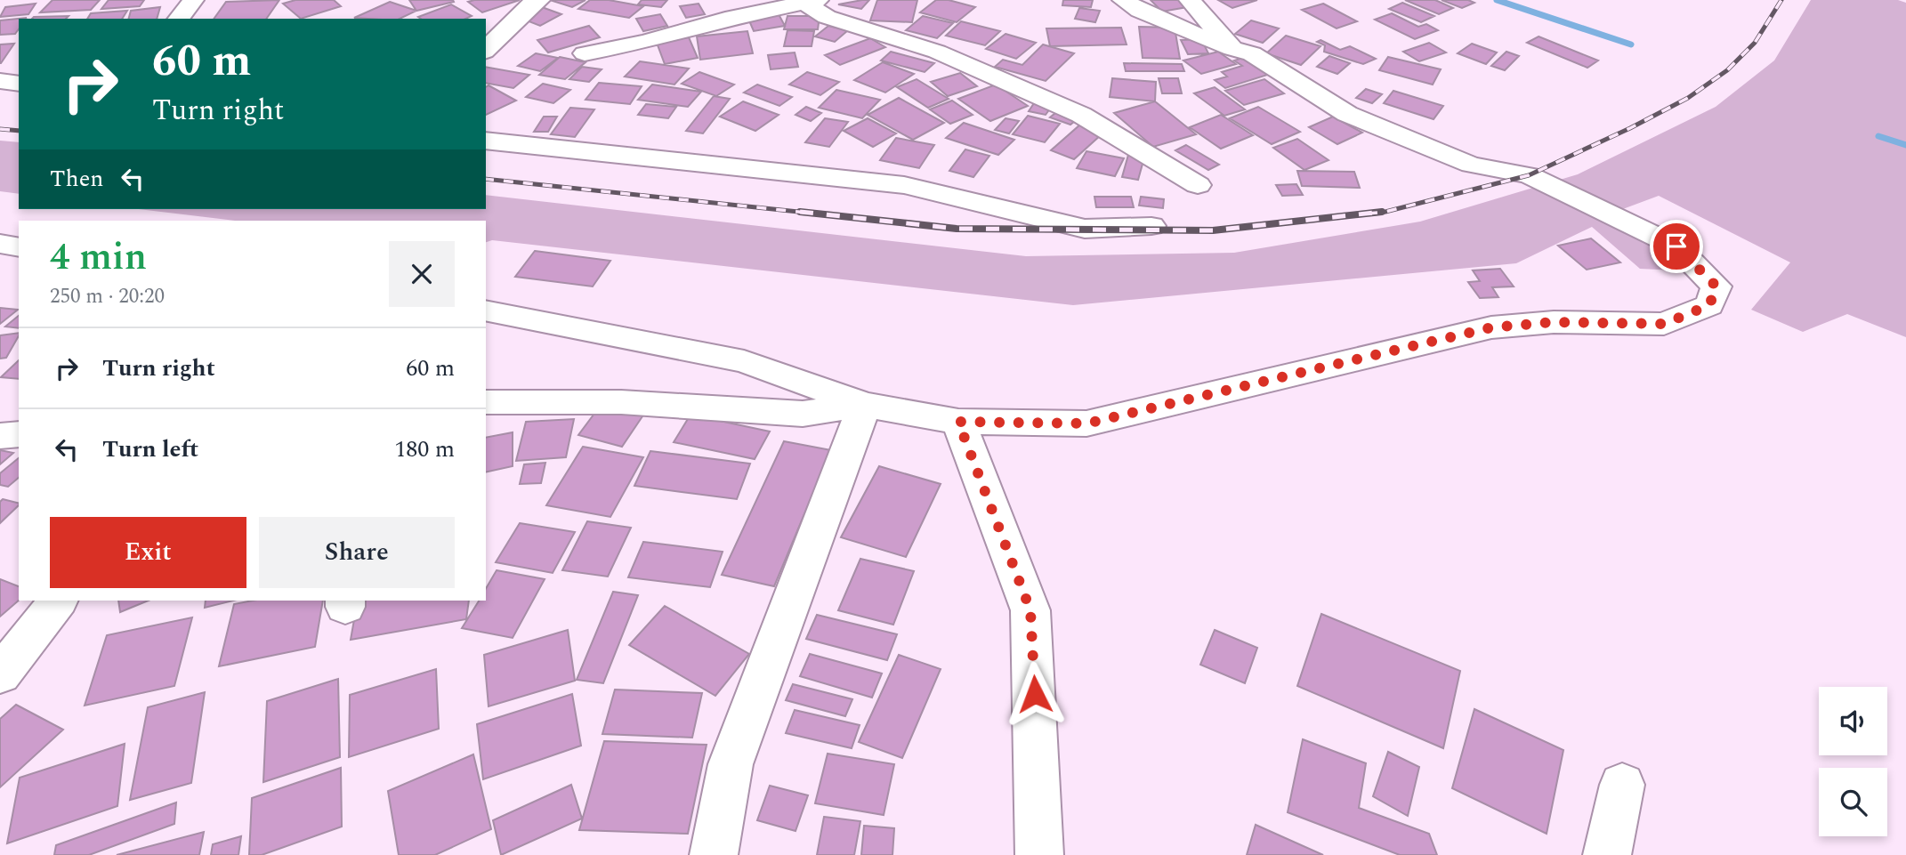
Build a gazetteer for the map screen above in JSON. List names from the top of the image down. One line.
{"page":{"turn":["60 m","Turn right"],"then":"Then","heading":["4 min","250 m · 20:20"],"list":[{"name":"Turn right","value":"60 m"},{"name":"Turn left","value":"180 m"}],"buttons":["Exit","Share"]}}
